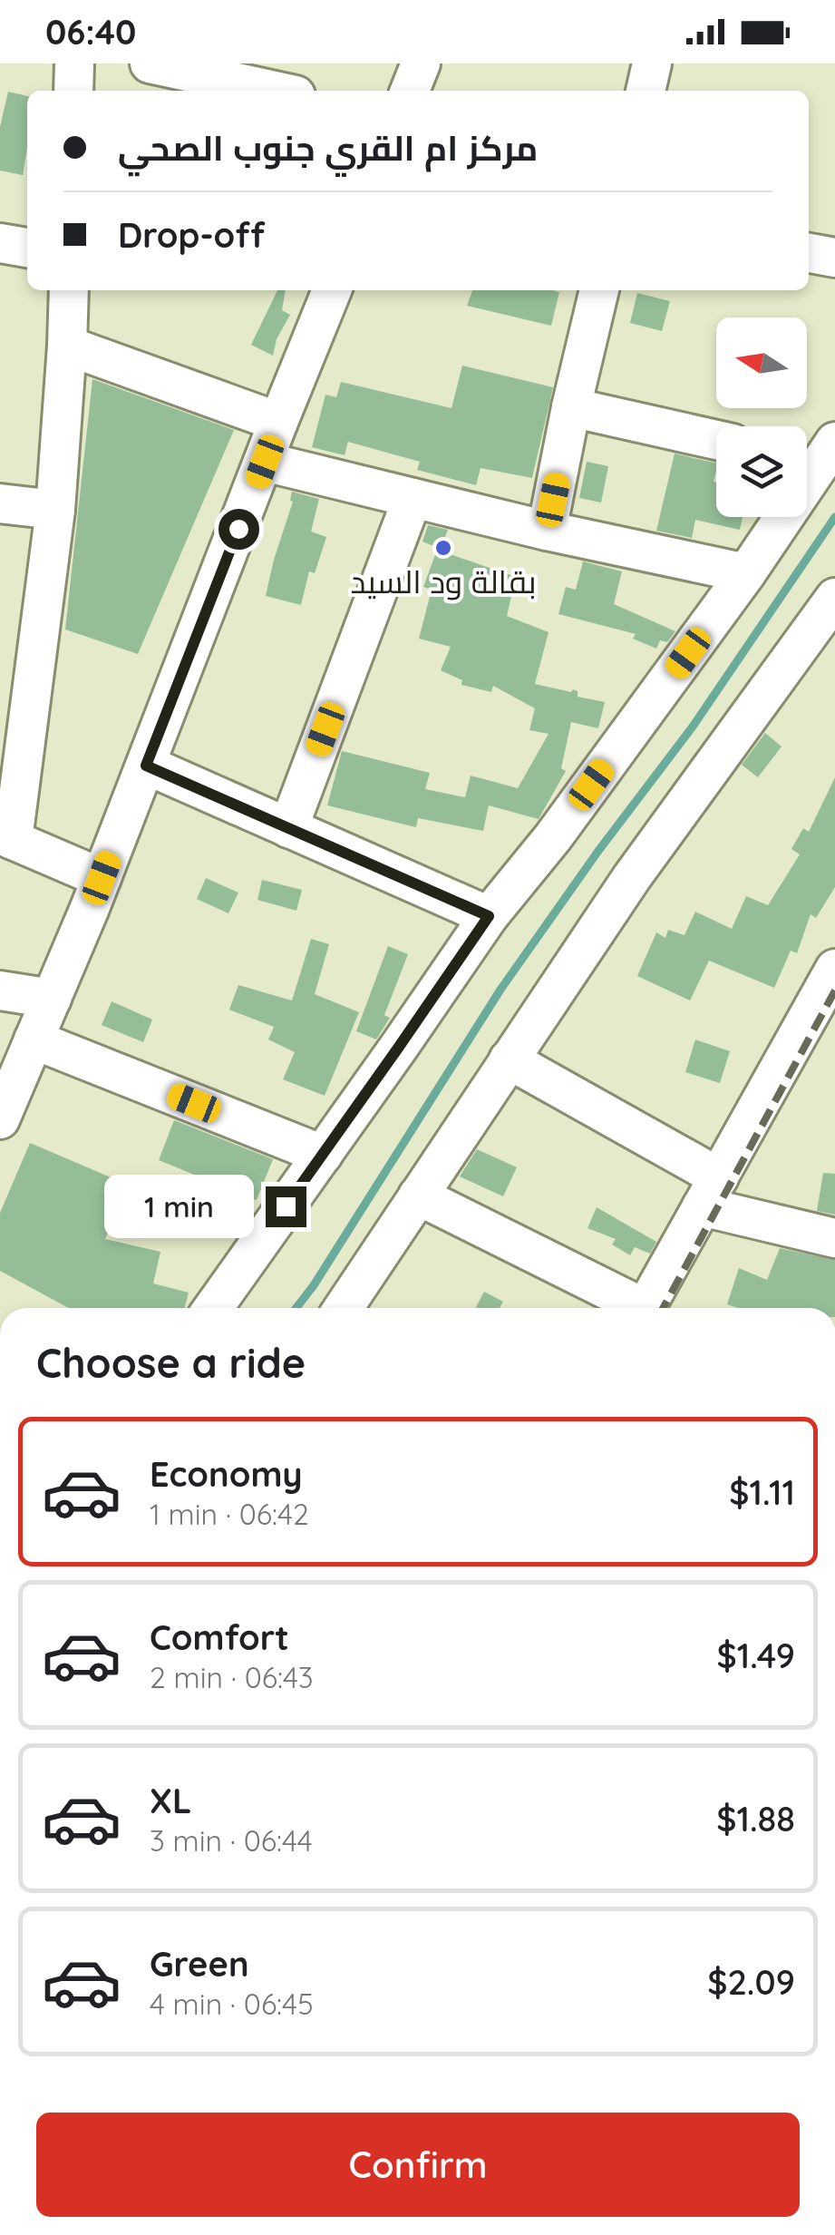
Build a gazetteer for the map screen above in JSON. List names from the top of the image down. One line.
{"places":["بقالة ود السيد"],"north":"left","page":{"status":"06:40","banner":["مركز ام القري جنوب الصحي","Drop-off"],"bubble":"1 min","heading":"Choose a ride","list":[{"name":"Economy","note":"1 min · 06:42","value":"$1.11"},{"name":"Comfort","note":"2 min · 06:43","value":"$1.49"},{"name":"XL","note":"3 min · 06:44","value":"$1.88"},{"name":"Green","note":"4 min · 06:45","value":"$2.09"}],"buttons":"Confirm"}}
